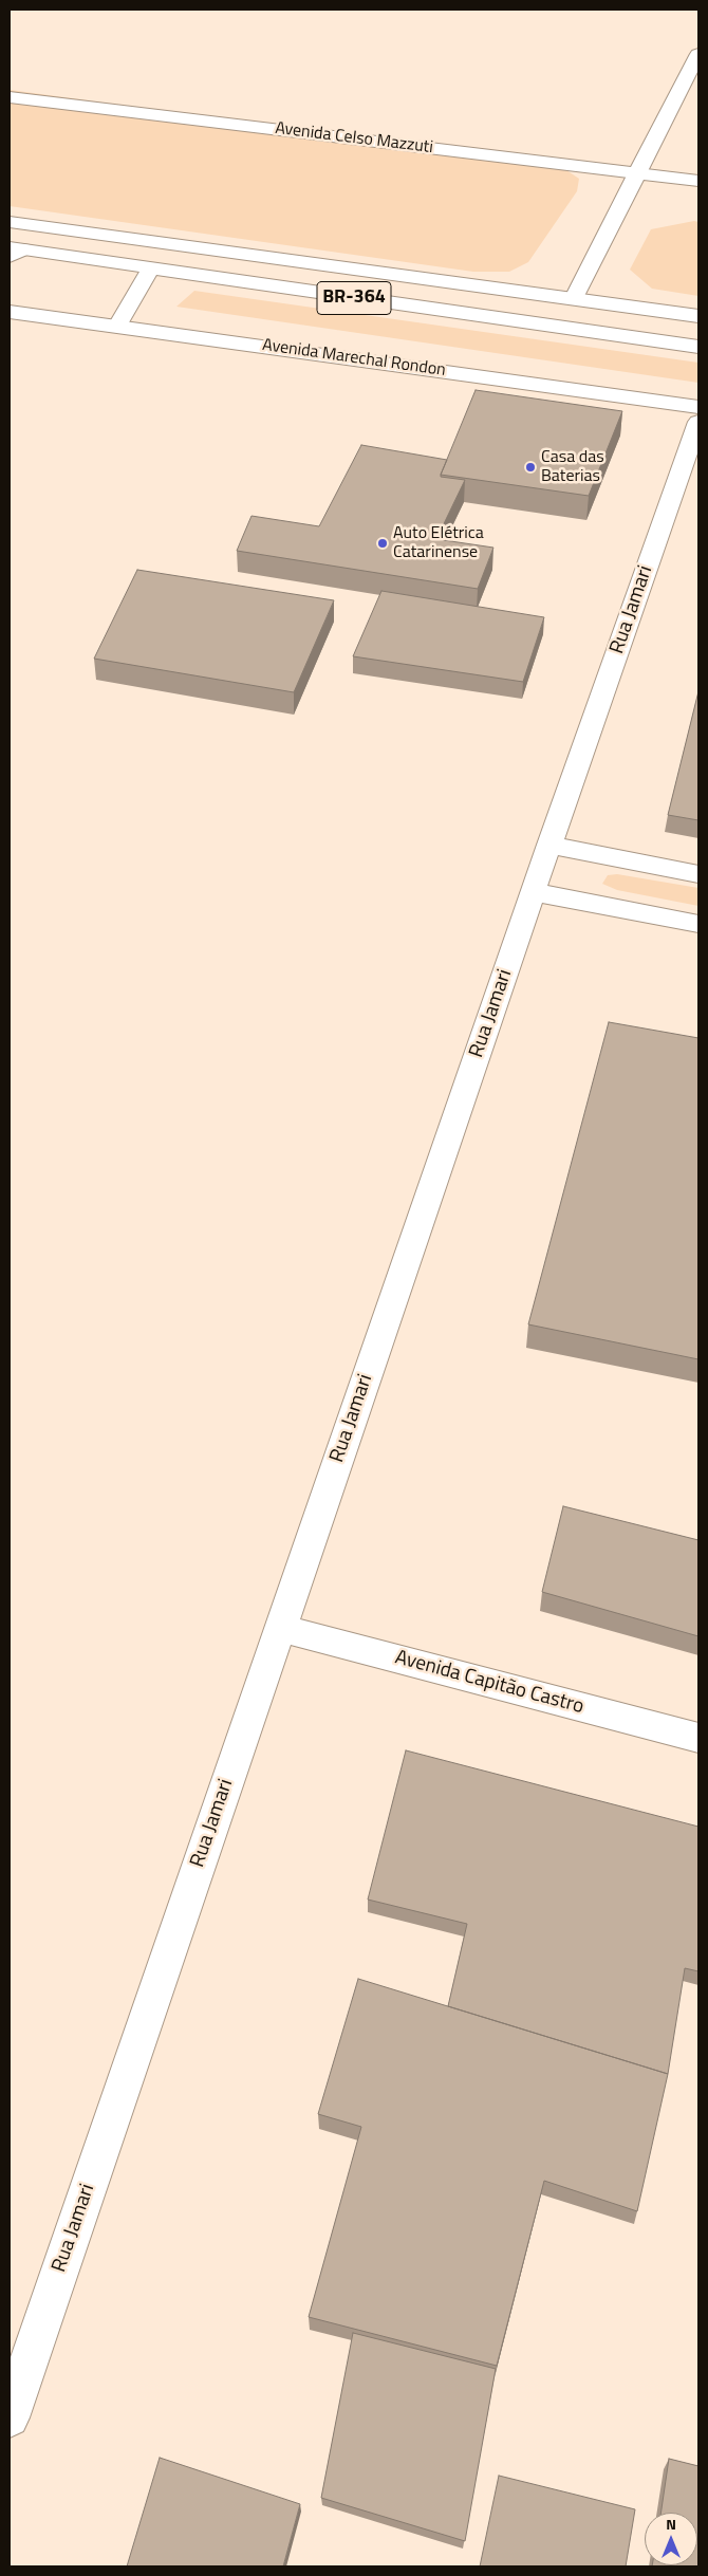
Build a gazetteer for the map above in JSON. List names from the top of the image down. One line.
{"streets":{"main road":["Avenida Celso Mazzuti","BR-364","Avenida Marechal Rondon","Rua Jamari","Avenida Capitão Castro"]},"crossings":[["Rua Jamari","Avenida Capitão Castro"]],"places":["Casa das Baterias","Auto Elétrica Catarinense"],"north":"top"}
